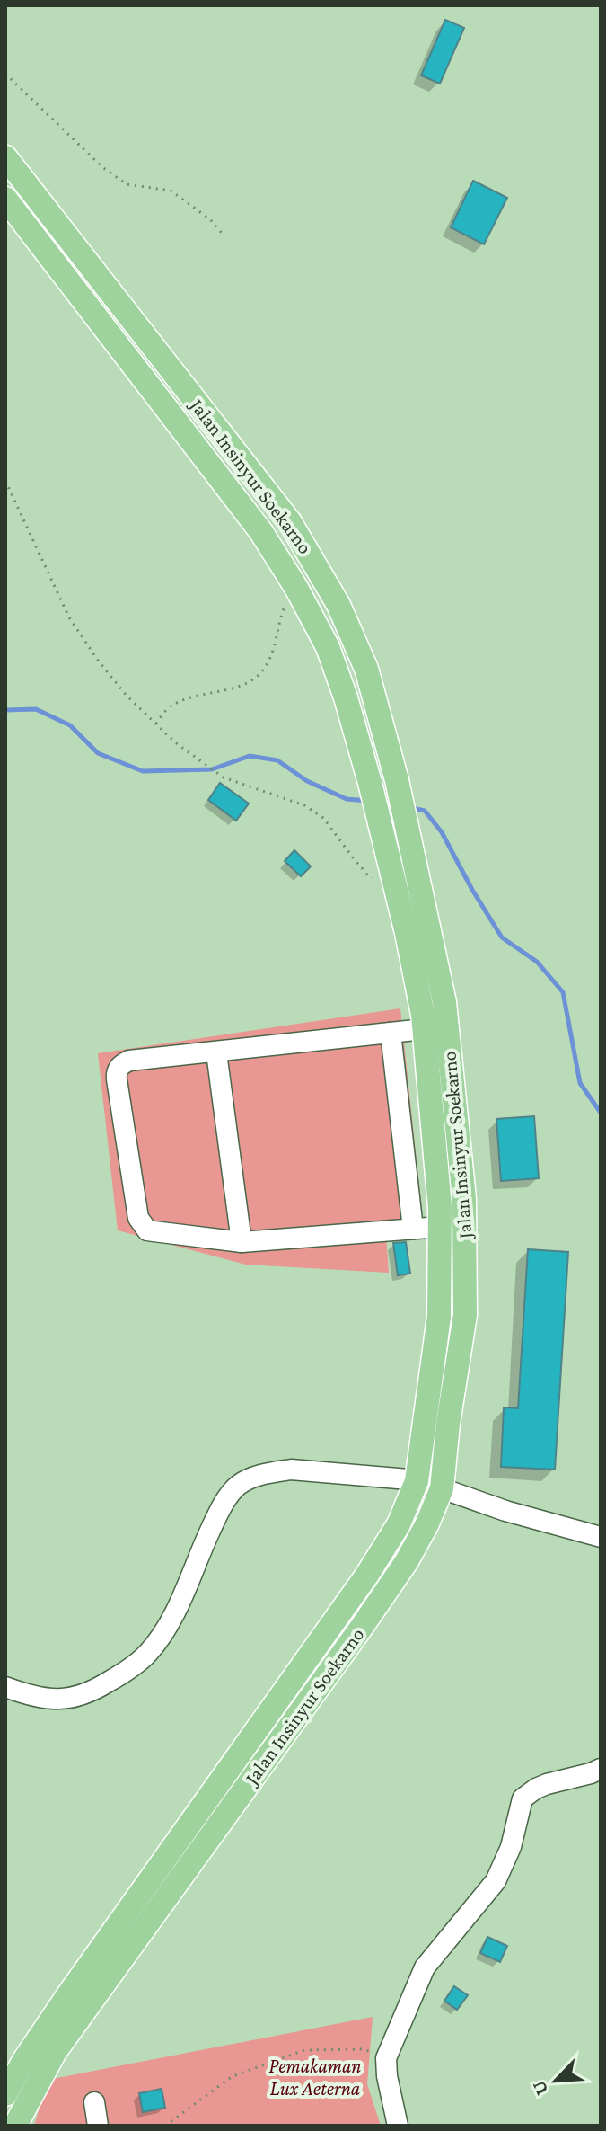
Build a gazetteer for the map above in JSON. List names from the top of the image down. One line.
{"streets":{"main road":["Jalan Insinyur Soekarno"]},"parks":["Pemakaman Lux Aeterna"],"north":"bottom left"}
